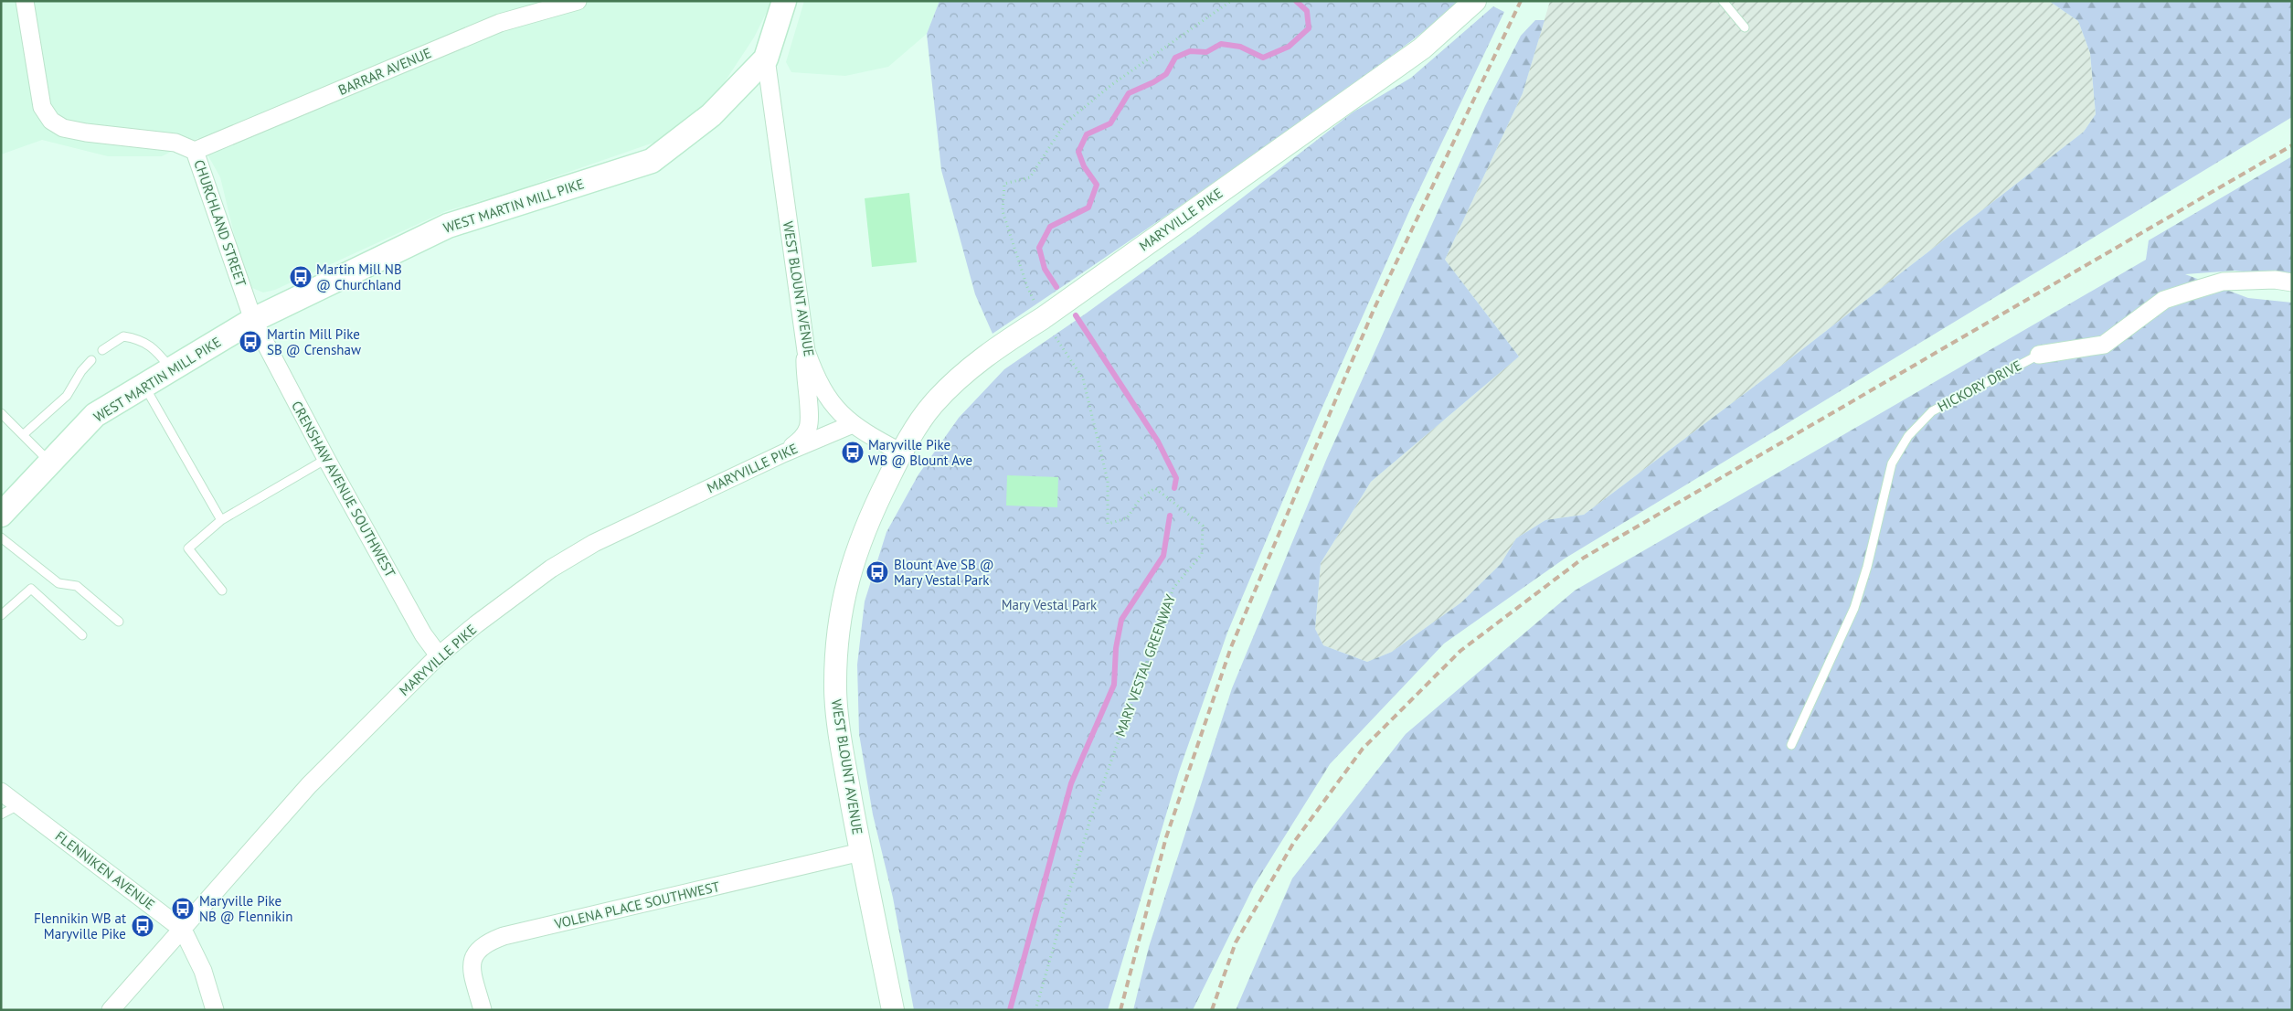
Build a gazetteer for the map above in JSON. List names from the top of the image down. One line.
{"streets":{"main road":["WEST MARTIN MILL PIKE"],"street":["BARRAR AVENUE","MARYVILLE PIKE","CHURCHLAND STREET","WEST BLOUNT AVENUE","HICKORY DRIVE","CRENSHAW AVENUE SOUTHWEST","FLENNIKEN AVENUE","VOLENA PLACE SOUTHWEST"],"path":["MARY VESTAL GREENWAY"]},"crossings":[["BARRAR AVENUE","CHURCHLAND STREET"],["WEST MARTIN MILL PIKE","CHURCHLAND STREET"],["WEST MARTIN MILL PIKE","WEST BLOUNT AVENUE"],["WEST MARTIN MILL PIKE","CRENSHAW AVENUE SOUTHWEST"],["MARYVILLE PIKE","WEST BLOUNT AVENUE"],["MARYVILLE PIKE","CRENSHAW AVENUE SOUTHWEST"],["MARYVILLE PIKE","MARY VESTAL GREENWAY"],["MARYVILLE PIKE","FLENNIKEN AVENUE"],["CHURCHLAND STREET","CRENSHAW AVENUE SOUTHWEST"],["WEST BLOUNT AVENUE","VOLENA PLACE SOUTHWEST"]],"parks":["Mary Vestal Park"],"places":{"bus stop":["Martin Mill NB @ Churchland","Martin Mill Pike SB @ Crenshaw","Maryville Pike WB @ Blount Ave","Blount Ave SB @ Mary Vestal Park","Maryville Pike NB @ Flennikin","Flennikin WB at Maryville Pike"]}}
